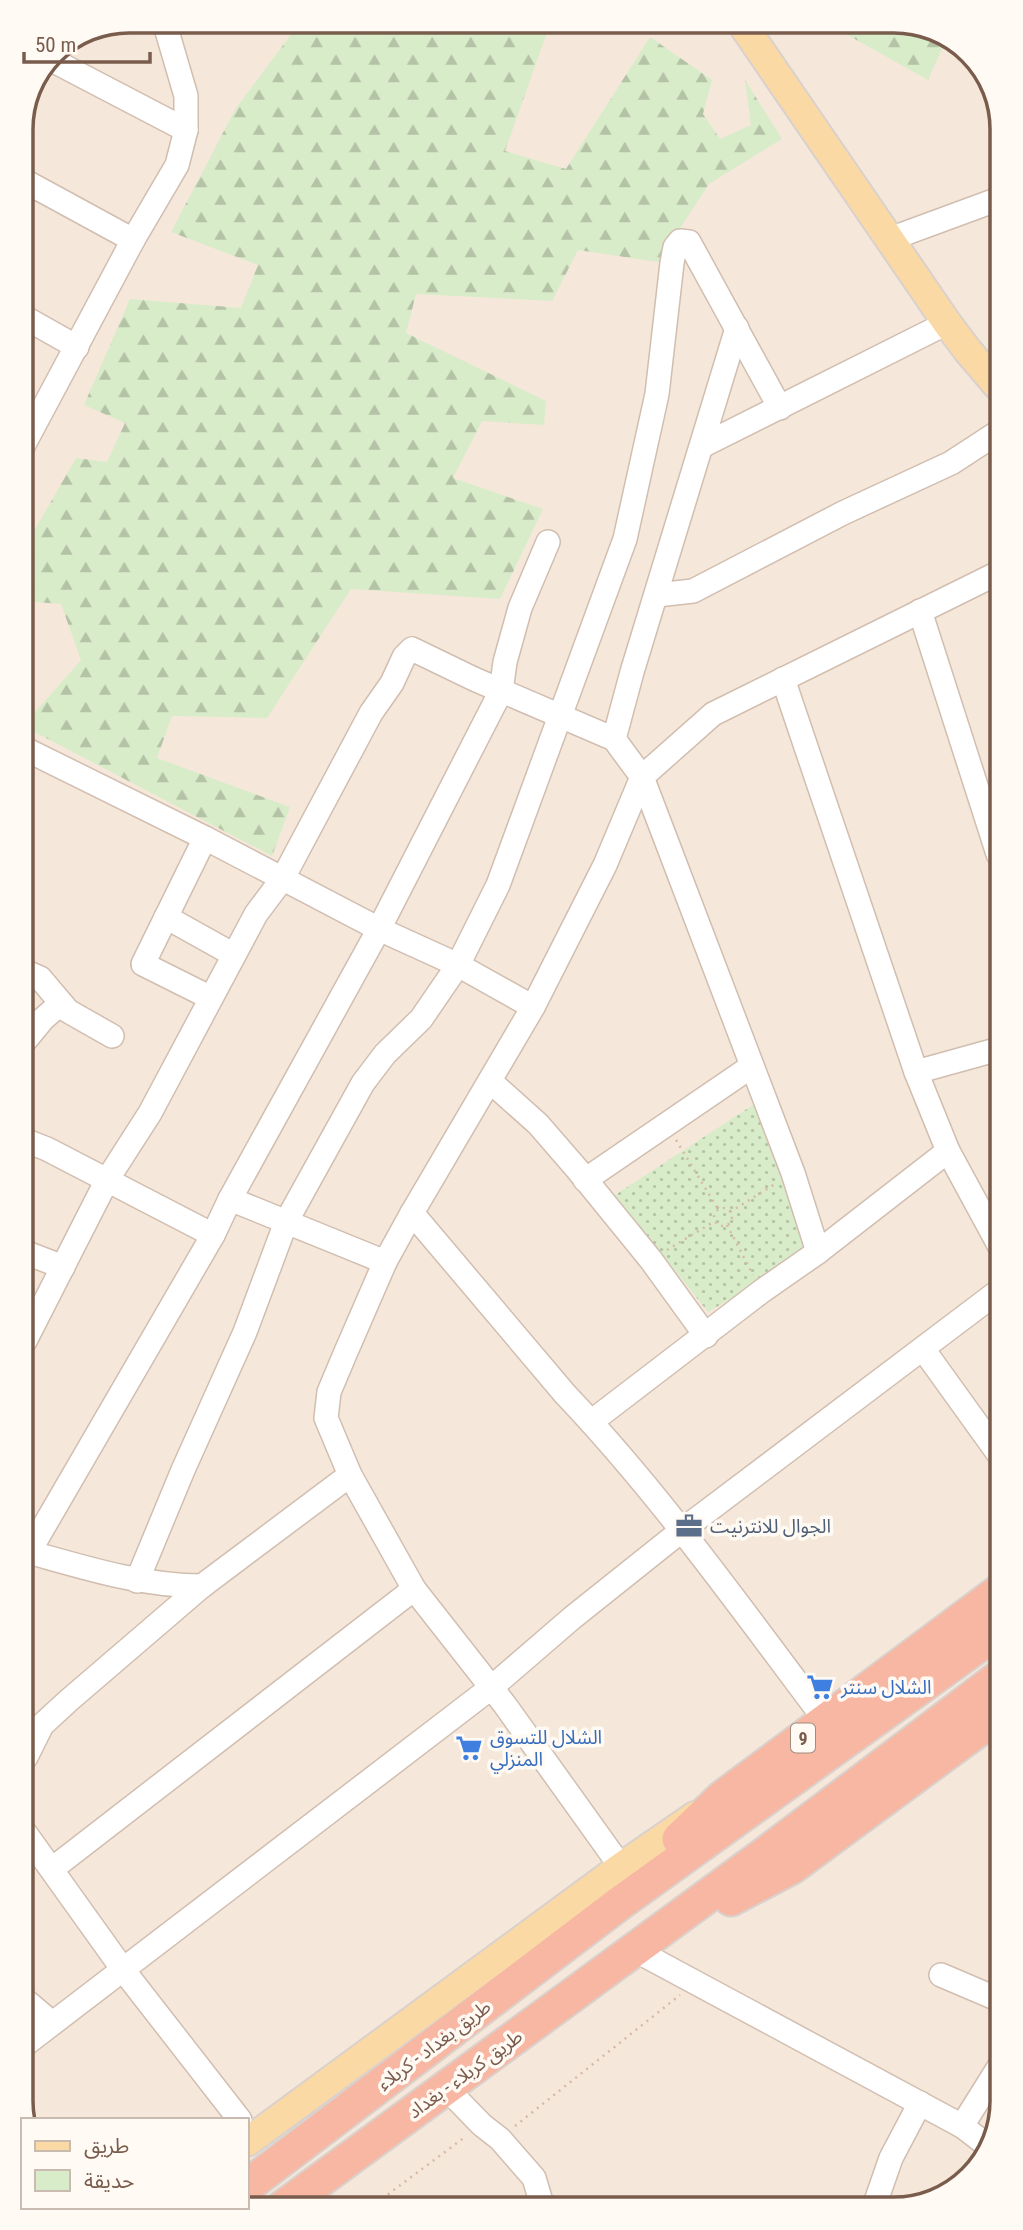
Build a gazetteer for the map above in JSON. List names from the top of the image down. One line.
{"streets":{"highway":["9","طريق بغداد - كربلاء","طريق كربلاء - بغداد"]},"crossings":[["9","طريق بغداد - كربلاء"]],"places":{"office":["الجوال للانترنيت"],"supermarket":["الشلال سنتر","الشلال للتسوق المنزلي"]},"legend":["طريق","حديقة"],"scale_bar":"50 m"}
